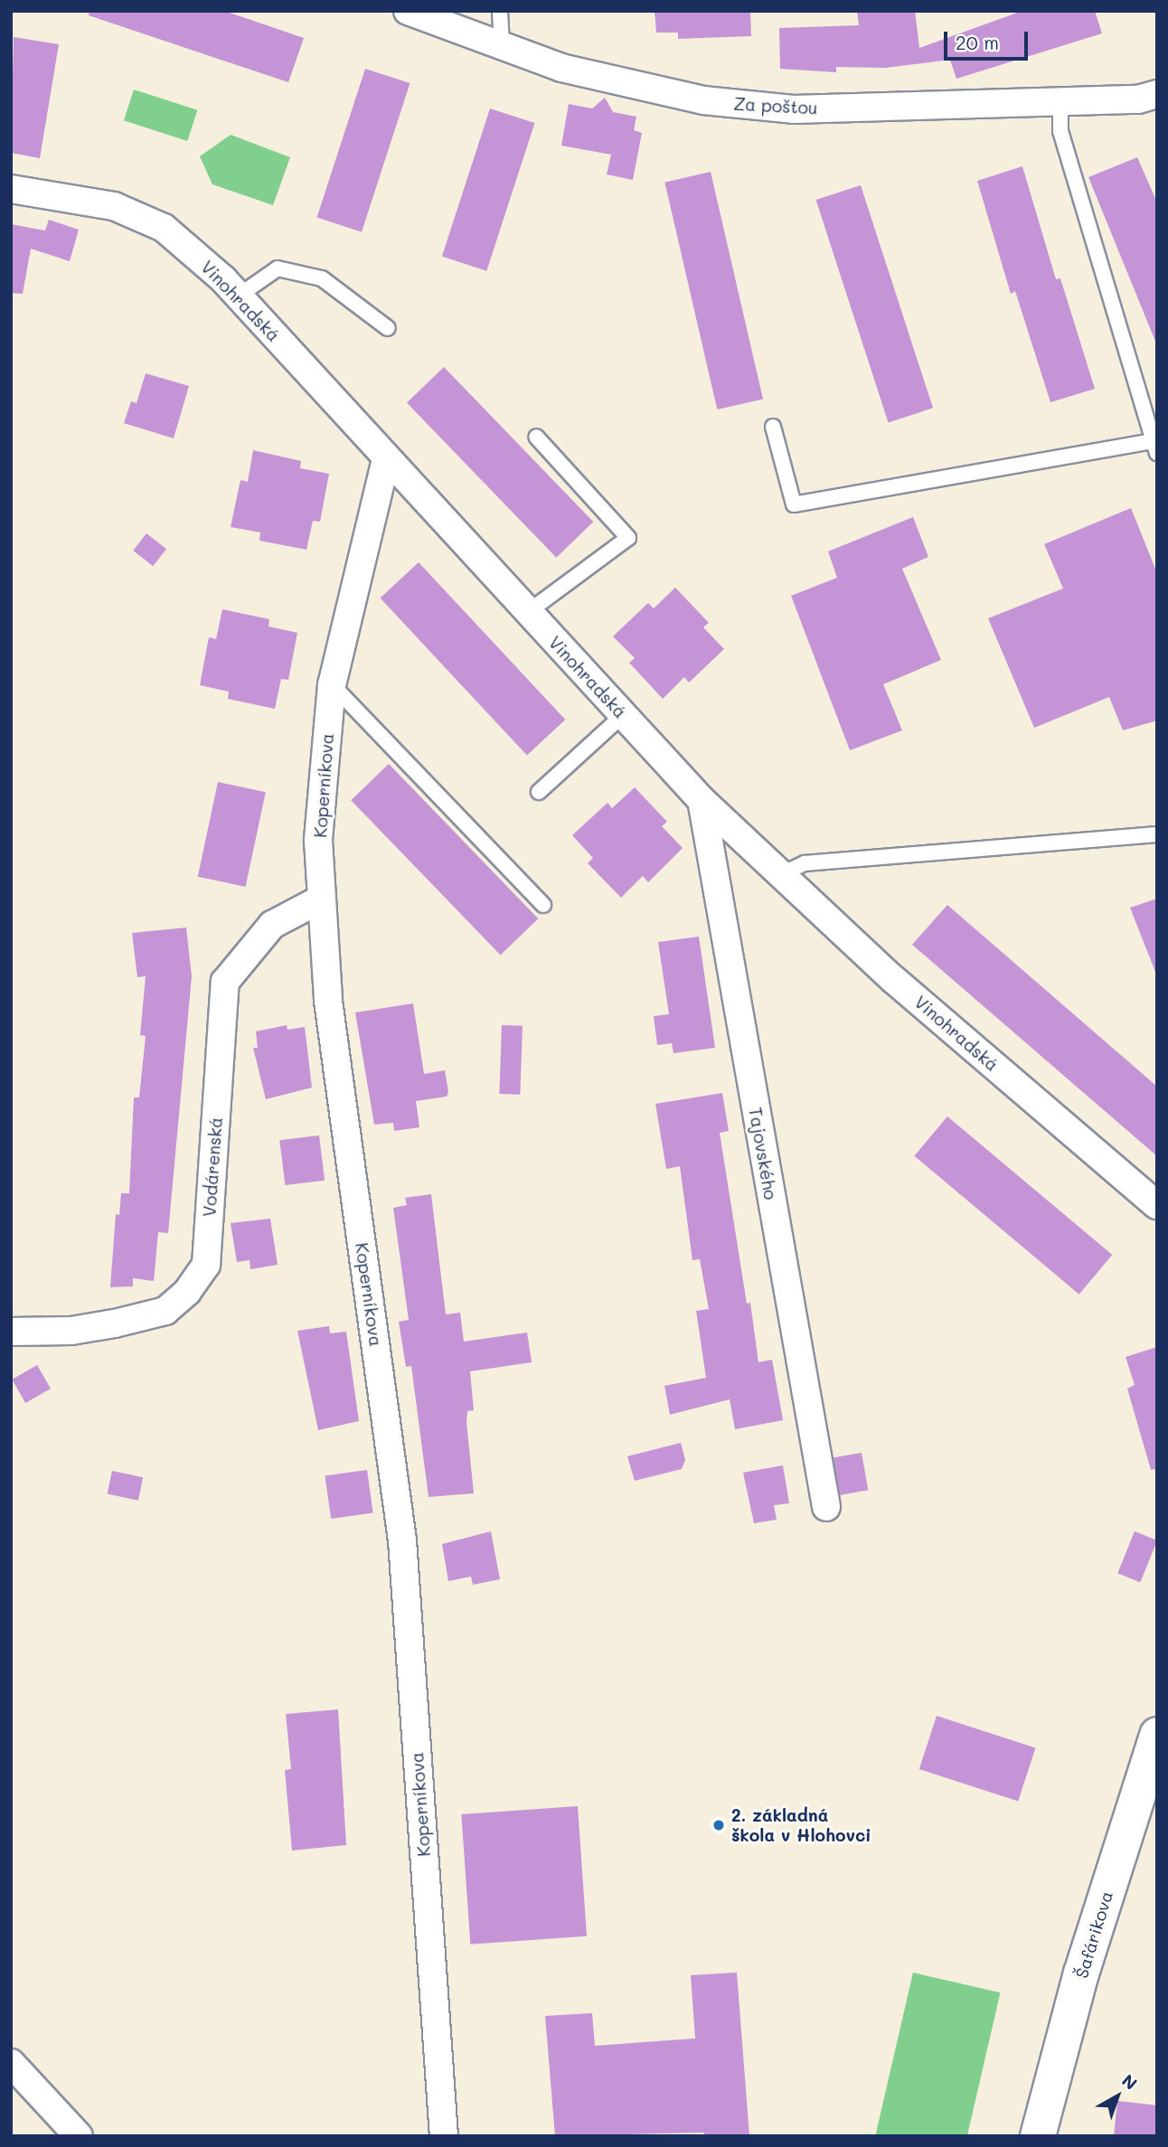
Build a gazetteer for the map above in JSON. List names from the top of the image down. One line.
{"streets":{"main road":["Šafárikova"],"street":["Za poštou","Vinohradská","Koperníkova","Tajovského","Vodárenská"]},"crossings":[["Vinohradská","Koperníkova"],["Vinohradská","Tajovského"],["Koperníkova","Vodárenská"]],"places":["2. základná škola v Hlohovci"],"scale_bar":"20 m","north":"top right"}
